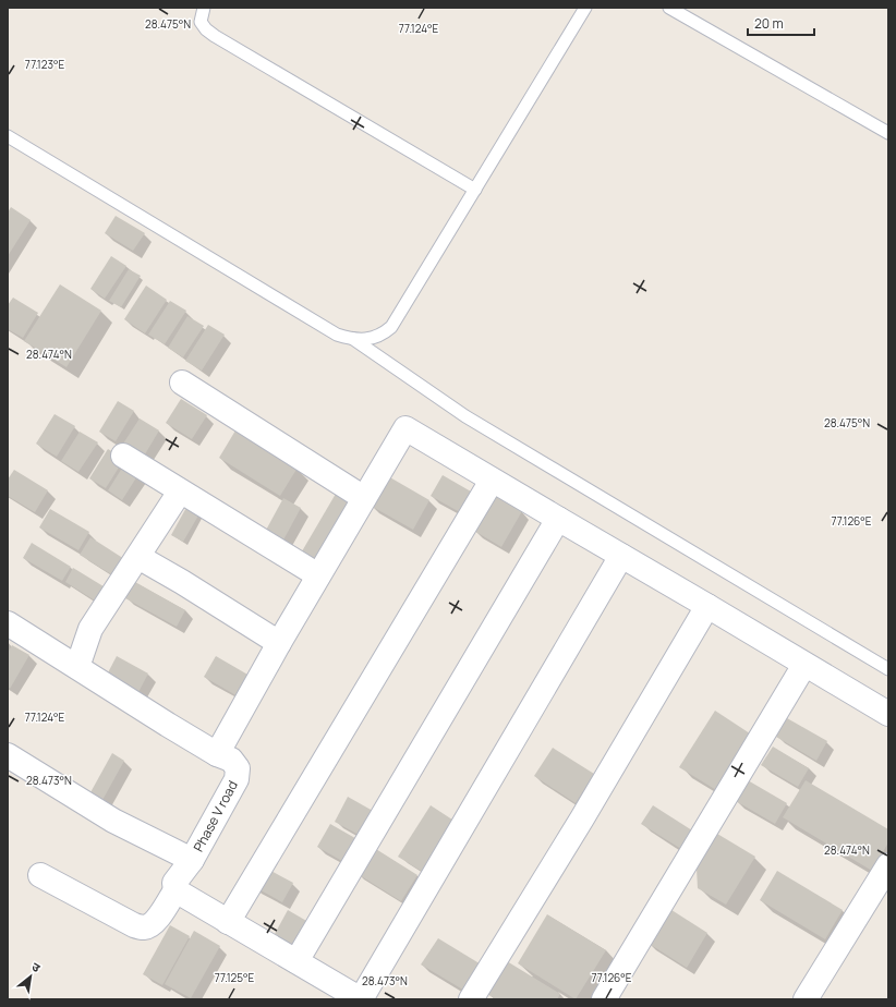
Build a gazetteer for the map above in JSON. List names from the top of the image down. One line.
{"streets":{"street":["Phase V road"]},"scale_bar":"20 m","north":"top right","coordinates":["28.475°N","77.124°E","77.123°E","28.474°N","77.126°E","28.473°N","77.125°E"]}
